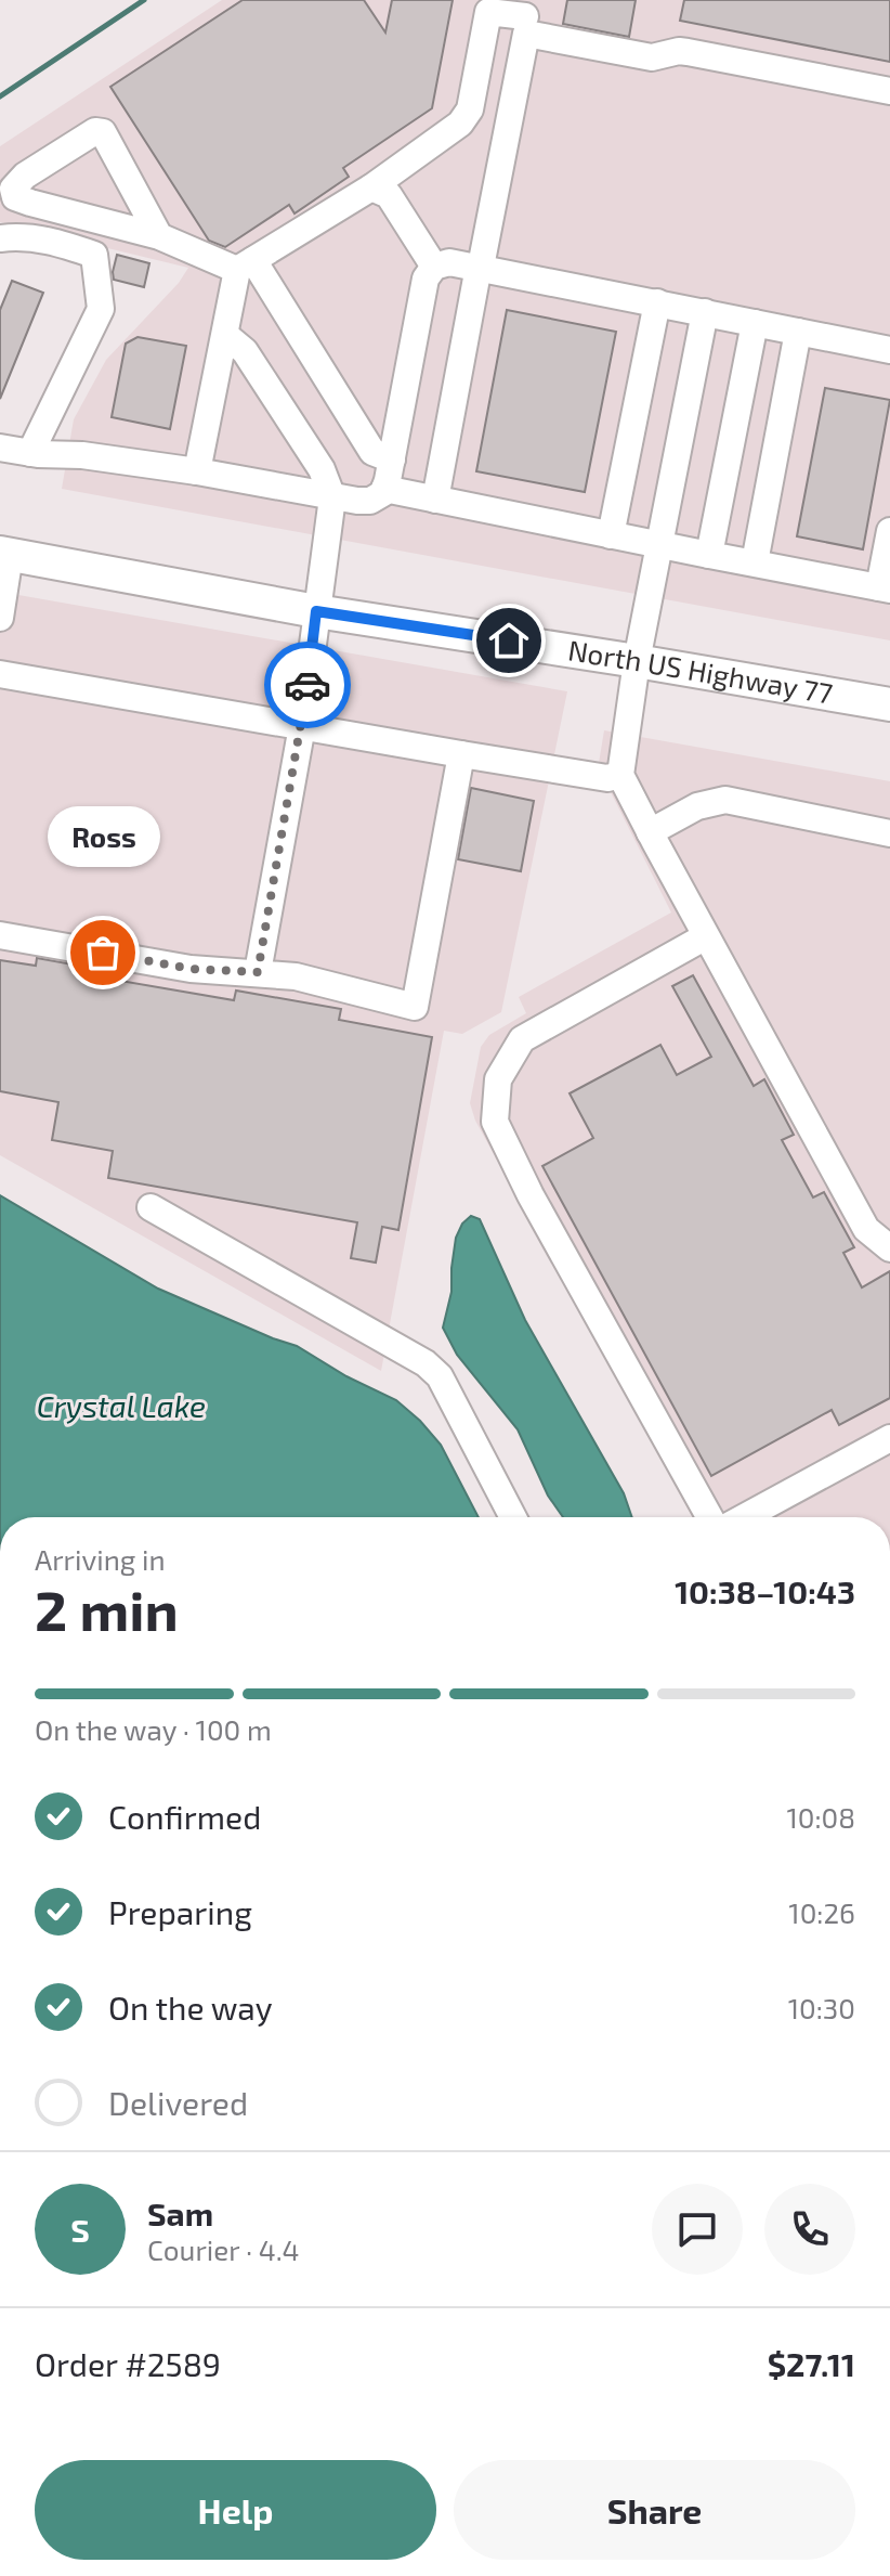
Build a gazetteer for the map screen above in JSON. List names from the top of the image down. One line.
{"streets":{"main road":["North US Highway 77"]},"water":["Crystal Lake"],"places":["Ross"],"page":{"bubble":"Ross","heading":["2 min","Arriving in","10:38–10:43"],"panel":["Sam","Courier · 4.4","Order #2589","$27.11"],"bar":"On the way · 100 m","list":[["Confirmed","10:08"],["Preparing","10:26"],["On the way","10:30"],"Delivered"],"round":"S","buttons":["Help","Share"]}}
